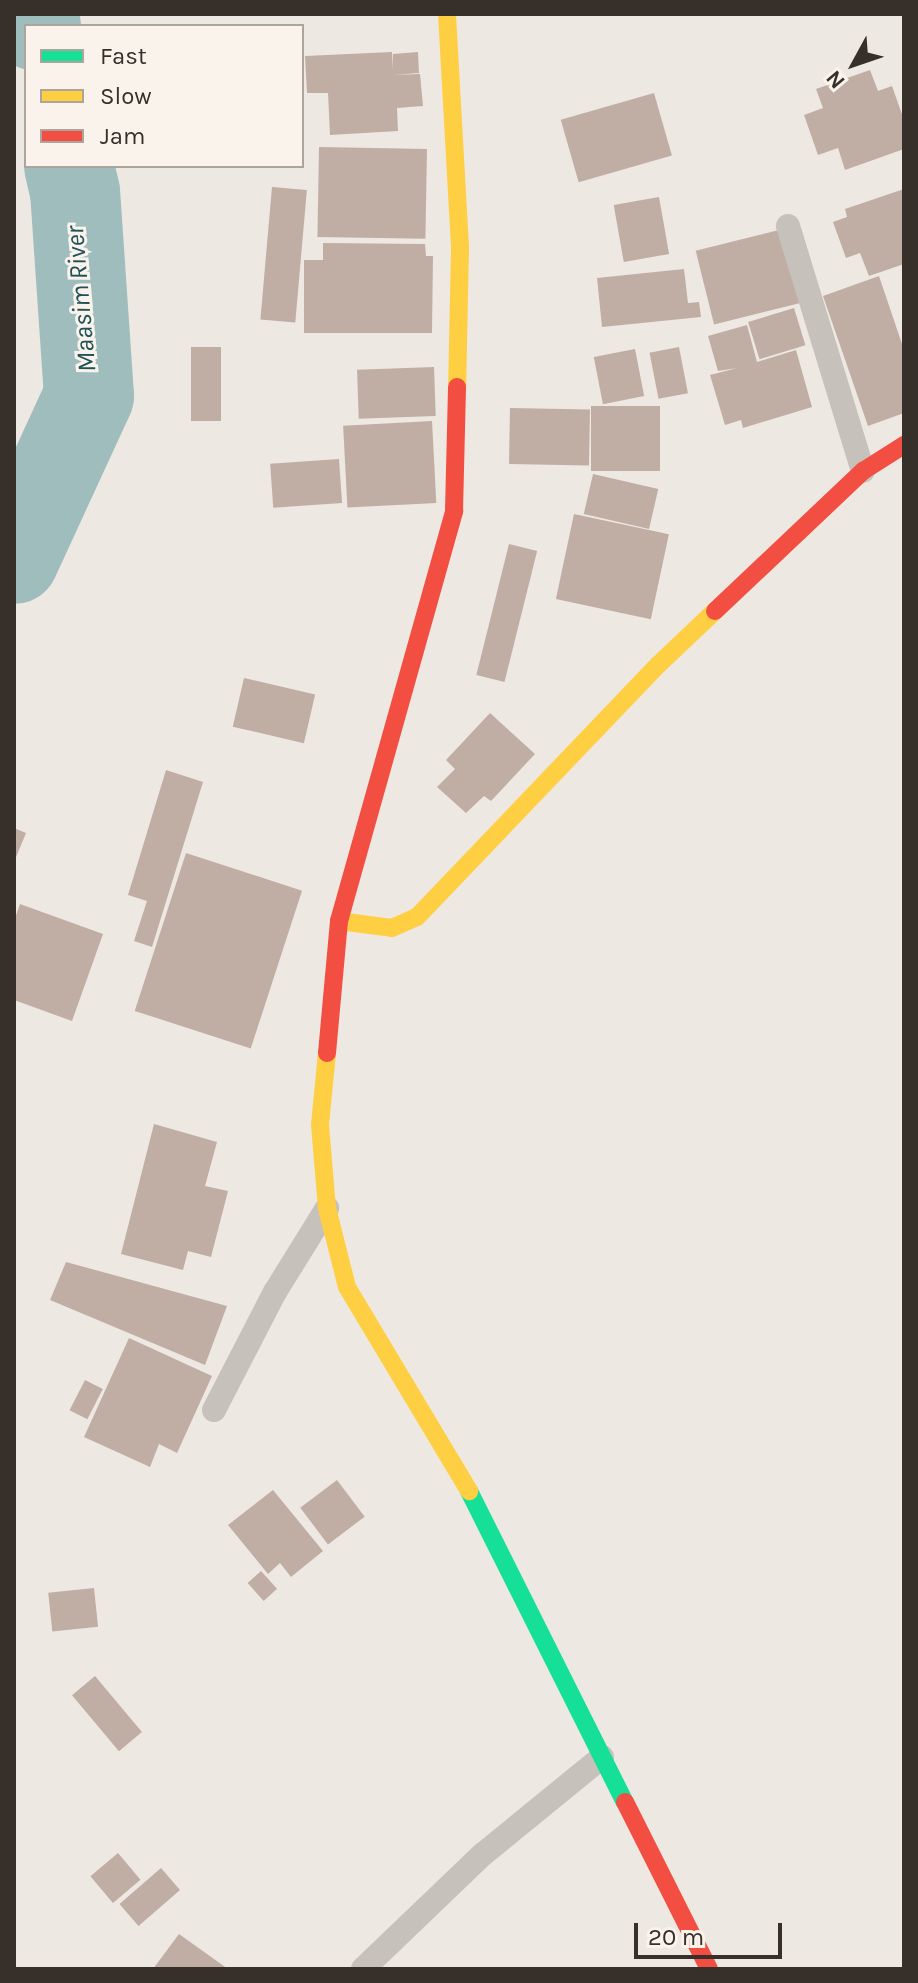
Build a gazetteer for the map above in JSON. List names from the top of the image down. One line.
{"water":["Maasim River"],"legend":["Fast","Slow","Jam"],"scale_bar":"20 m","north":"bottom left"}
